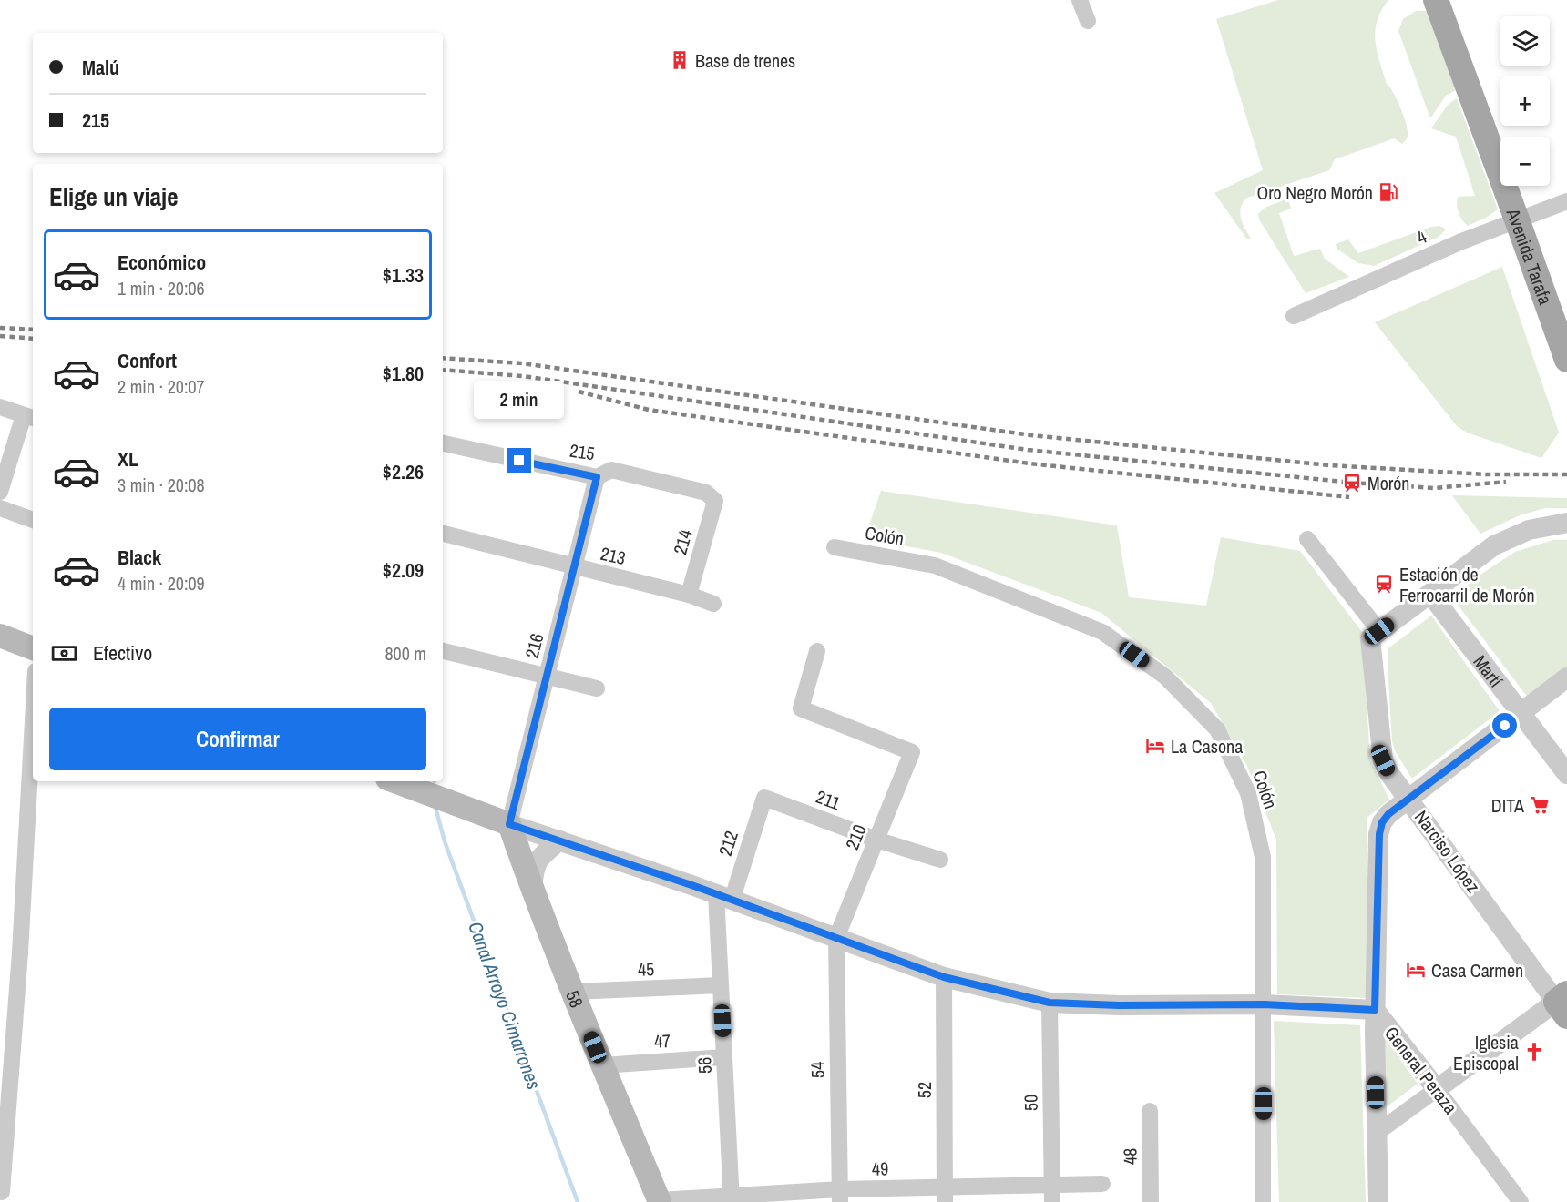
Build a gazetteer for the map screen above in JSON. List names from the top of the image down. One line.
{"streets":{"main road":["Avenida Tarafa","58"],"street":["4","215","Colón","214","213","216","Martí","211","210","212","Narciso López","45","47","56","54","General Peraza","52","50","48","49"]},"crossings":[["4","Avenida Tarafa"],["215","214"],["215","216"],["214","213"],["213","216"],["216","58"],["211","210"],["211","212"],["210","54"],["212","56"],["Narciso López","General Peraza"],["45","58"],["45","56"],["58","47"],["58","49"],["47","56"],["56","49"],["54","49"],["52","49"],["50","49"]],"water":["Canal Arroyo Cimarrones"],"places":{"building":["Base de trenes"],"fuel station":["Oro Negro Morón"],"station":["Morón","Estación de Ferrocarril de Morón"],"hotel":["La Casona","Casa Carmen"],"supermarket":["DITA"],"church":["Iglesia Episcopal"]},"page":{"map_buttons":["+","−"],"banner":["Malú","215"],"heading":"Elige un viaje","list":[{"name":"Económico","note":"1 min · 20:06","value":"$1.33"},{"name":"Confort","note":"2 min · 20:07","value":"$1.80"},{"name":"XL","note":"3 min · 20:08","value":"$2.26"},{"name":"Black","note":"4 min · 20:09","value":"$2.09"}],"bubble":"2 min","pay":["Efectivo","800 m"],"buttons":"Confirmar"}}
